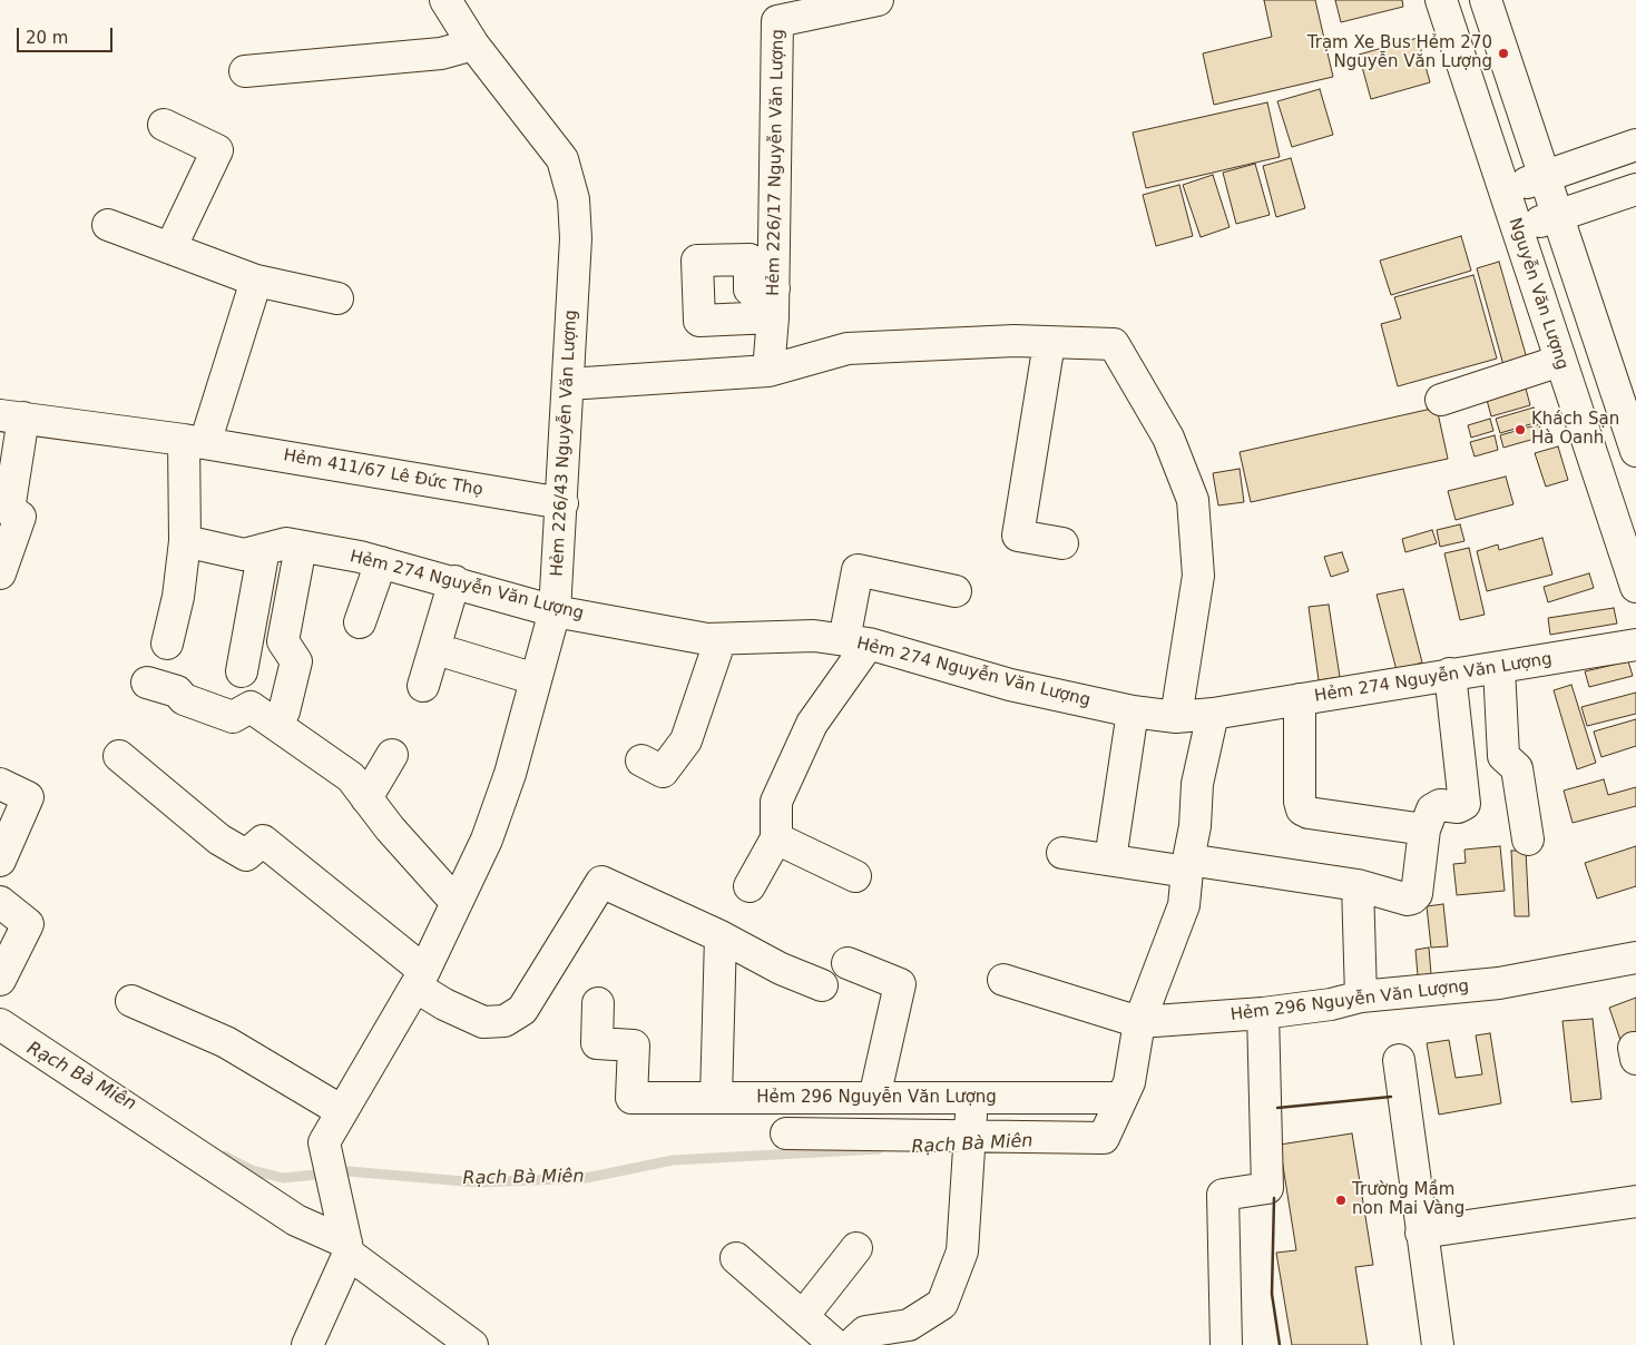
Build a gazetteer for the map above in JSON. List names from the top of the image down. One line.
{"streets":{"street":["Hẻm 226/17 Nguyễn Văn Lượng","Nguyễn Văn Lượng","Hẻm 226/43 Nguyễn Văn Lượng","Hẻm 411/67 Lê Đức Thọ","Hẻm 274 Nguyễn Văn Lượng","Hẻm 296 Nguyễn Văn Lượng"]},"crossings":[["Hẻm 226/43 Nguyễn Văn Lượng","Hẻm 411/67 Lê Đức Thọ"],["Hẻm 226/43 Nguyễn Văn Lượng","Hẻm 274 Nguyễn Văn Lượng"]],"water":["Rạch Bà Miên"],"places":["Trạm Xe Bus Hẻm 270 Nguyễn Văn Lượng","Khách Sạn Hà Oanh","Trường Mầm non Mai Vàng"],"scale_bar":"20 m"}
